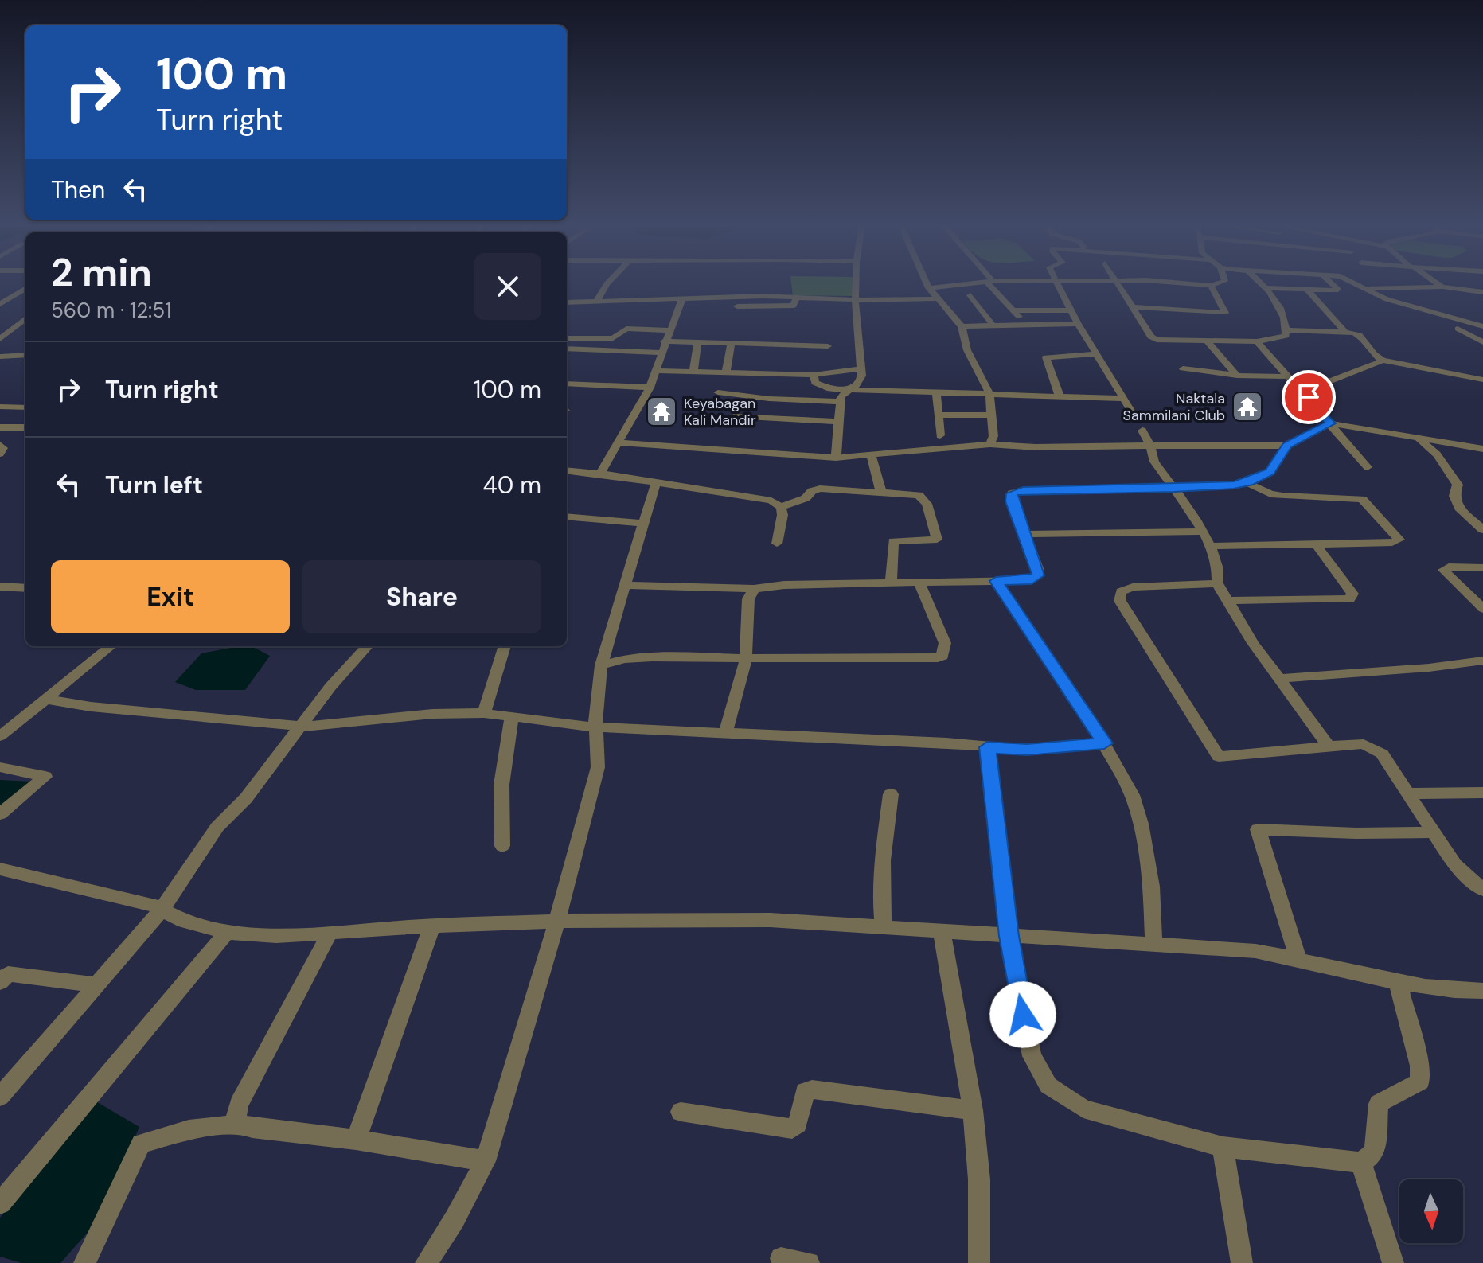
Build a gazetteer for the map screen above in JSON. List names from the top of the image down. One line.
{"places":{"temple":["Naktala Sammilani Club","Keyabagan Kali Mandir"]},"north":"bottom","page":{"turn":["100 m","Turn right"],"then":"Then","heading":["2 min","560 m · 12:51"],"list":[{"name":"Turn right","value":"100 m"},{"name":"Turn left","value":"40 m"}],"buttons":["Exit","Share"]}}
